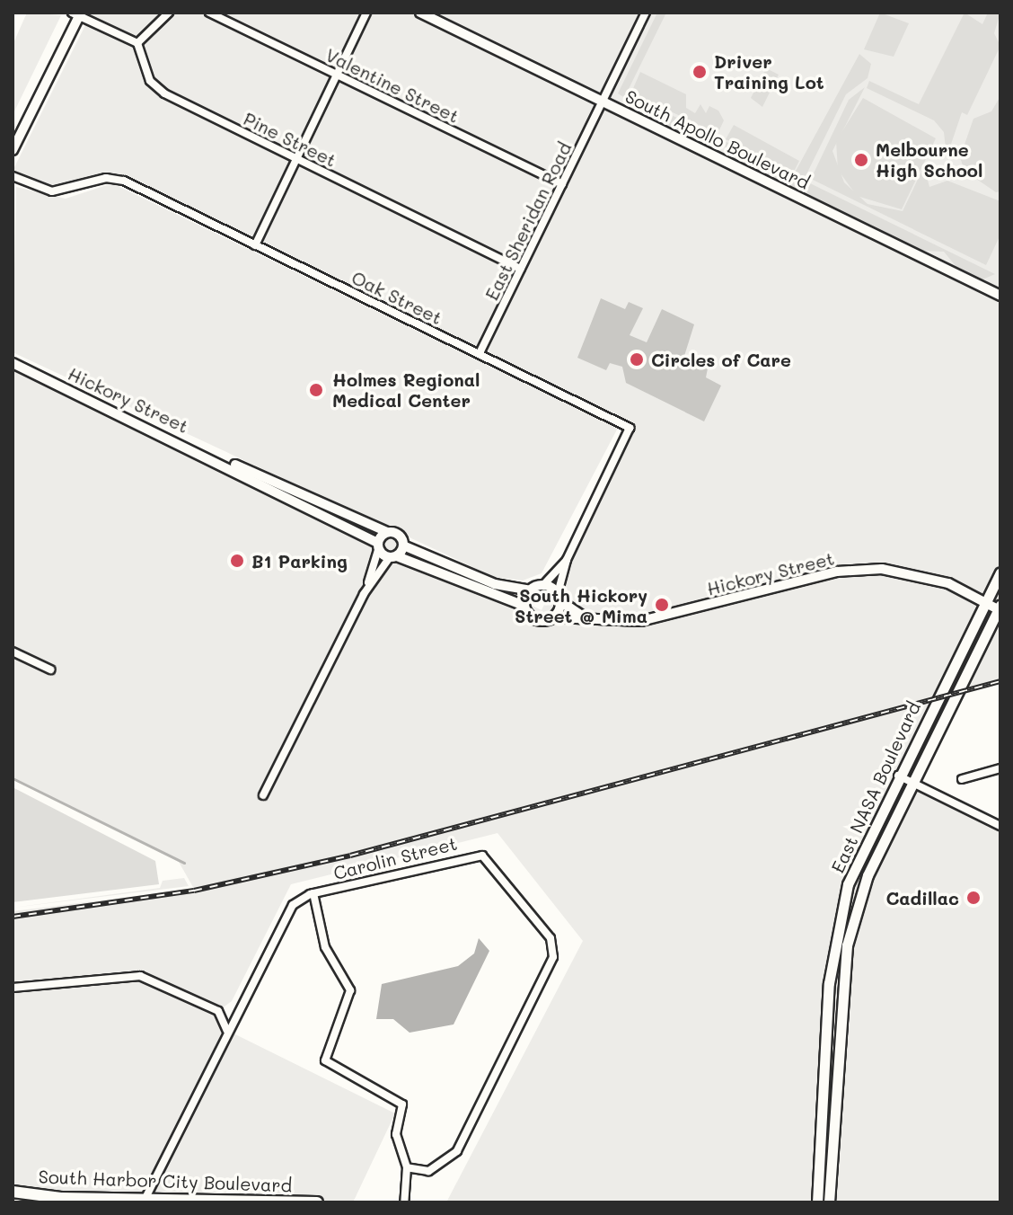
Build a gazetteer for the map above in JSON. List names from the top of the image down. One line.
{"streets":{"main road":["East NASA Boulevard","South Harbor City Boulevard"],"street":["Valentine Street","Pine Street","South Apollo Boulevard","East Sheridan Road","Oak Street","Hickory Street","Carolin Street"]},"crossings":[["Valentine Street","East Sheridan Road"],["Pine Street","East Sheridan Road"],["South Apollo Boulevard","East Sheridan Road"],["East Sheridan Road","Oak Street"],["Oak Street","Hickory Street"],["Hickory Street","East NASA Boulevard"],["Carolin Street","South Harbor City Boulevard"]],"places":["Driver Training Lot","Melbourne High School","Circles of Care","Holmes Regional Medical Center","B1 Parking","South Hickory Street @ Mima","Cadillac"]}
